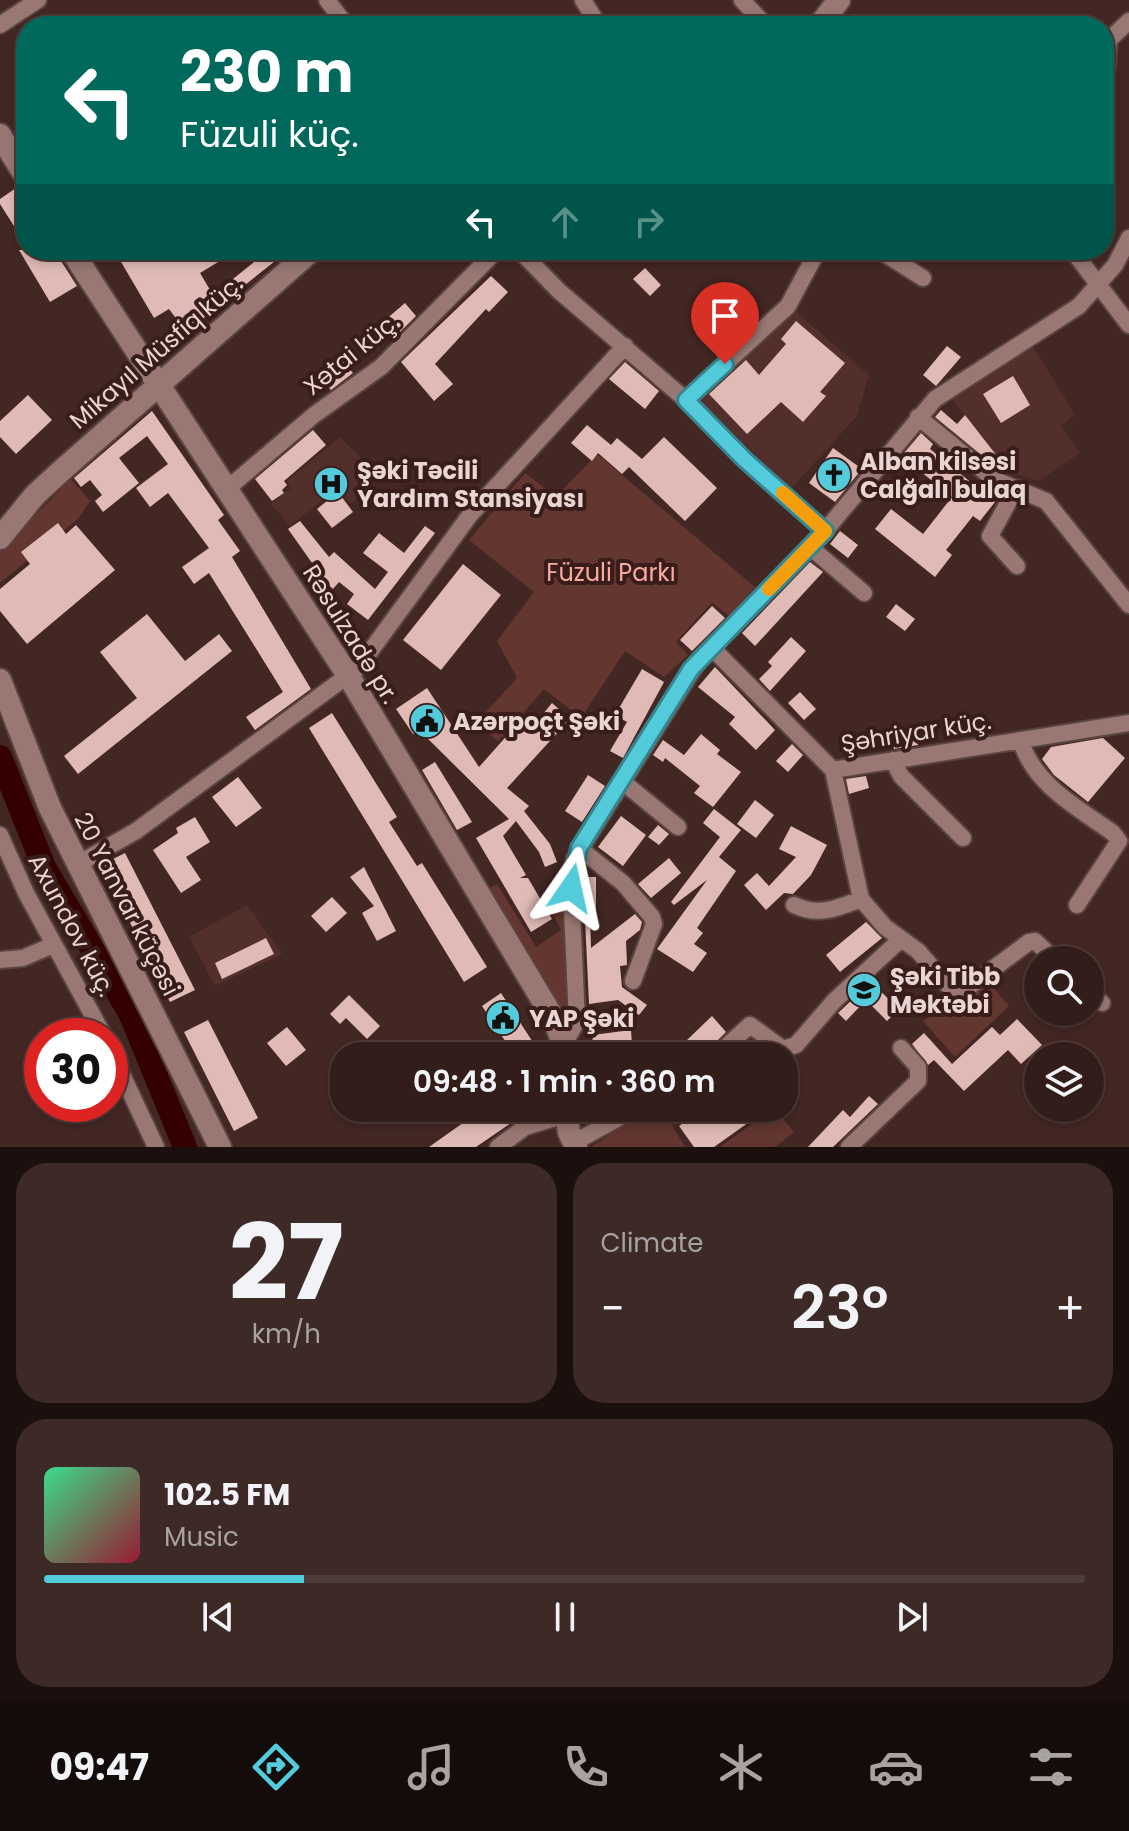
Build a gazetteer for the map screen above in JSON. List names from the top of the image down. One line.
{"streets":{"main road":["Mikayıl Müsfiq küç.","Rəsulzadə pr.","20 Yanvar küçəsi"],"street":["Xətai küç.","Şəhriyar küç.","Axundov küç."]},"crossings":[["Mikayıl Müsfiq küç.","Rəsulzadə pr."],["Xətai küç.","Rəsulzadə pr."]],"parks":["Füzuli Parkı"],"places":{"church":["Alban kilsəsi Calğalı bulaq"],"hospital":["Şəki Təcili Yardım Stansiyası"],"public building":["Azərpoçt Şəki","YAP Şəki"],"school or university":["Şəki Tibb Məktəbi"]},"page":{"turn":["230 m","Füzuli küç."],"limit":"30","trip":"09:48 · 1 min · 360 m","tile":[["27","km/h"],"Climate"],"heat":["−","23°","+"],"song":["102.5 FM","Music"],"tabs":"09:47"}}
